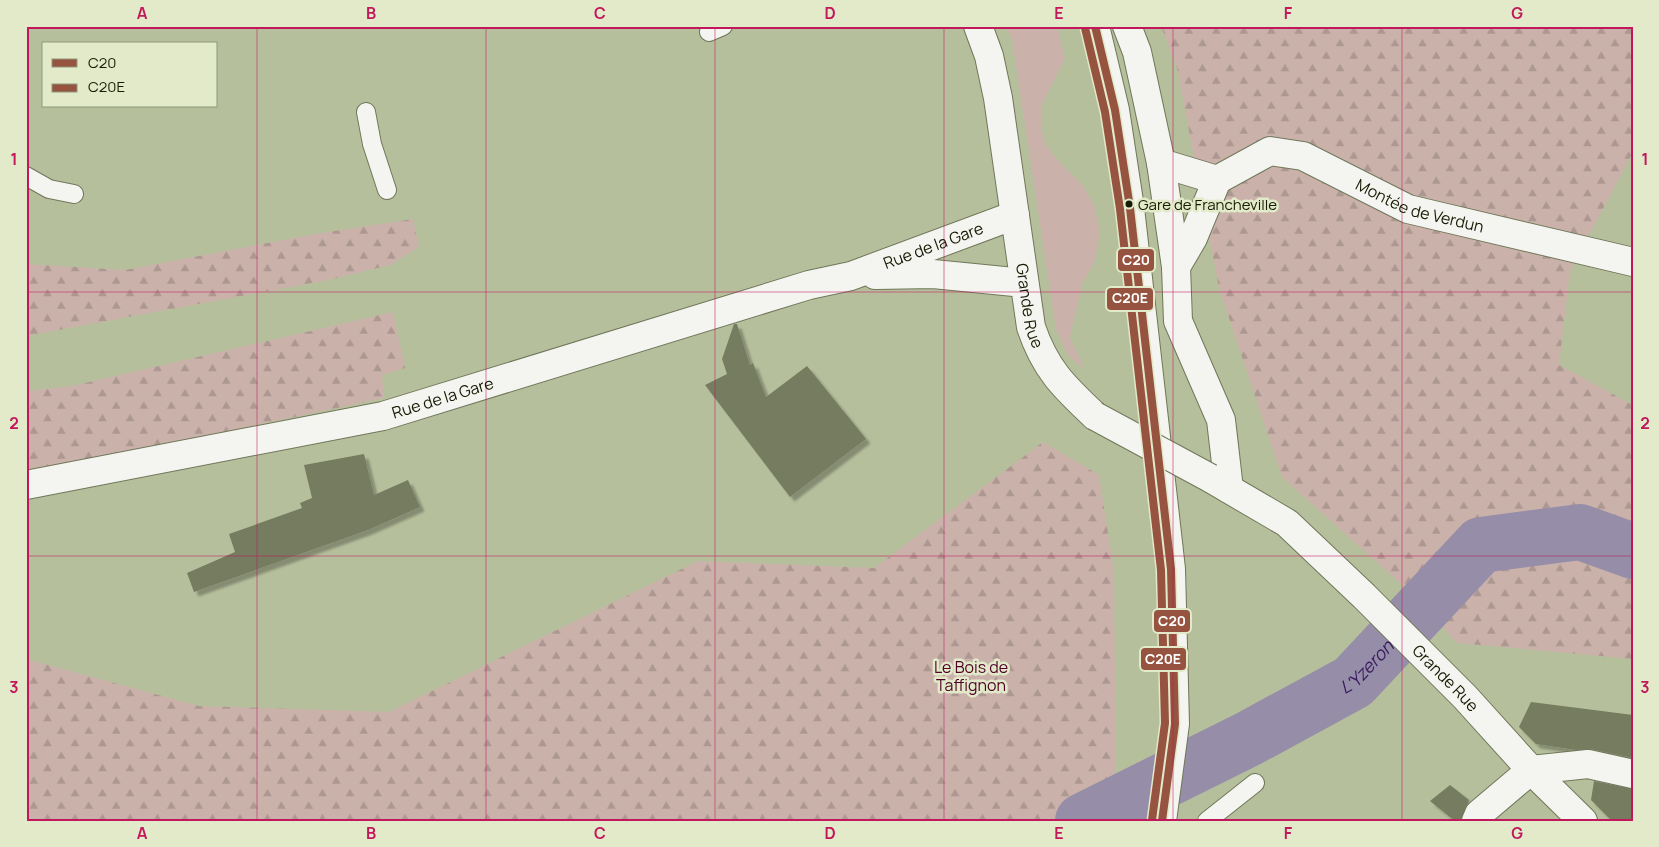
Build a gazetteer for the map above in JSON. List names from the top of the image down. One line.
{"streets":{"street":["Montée de Verdun","Rue de la Gare","Grande Rue"]},"crossings":[["Rue de la Gare","Grande Rue"]],"water":["L'Yzeron"],"parks":["Le Bois de Taffignon"],"places":["Gare de Francheville"],"lines":["transit line C20","transit line C20E"],"legend":["C20","C20E"],"grid":{"columns":["A","B","C","D","E","F","G"],"rows":["1","2","3"]}}
